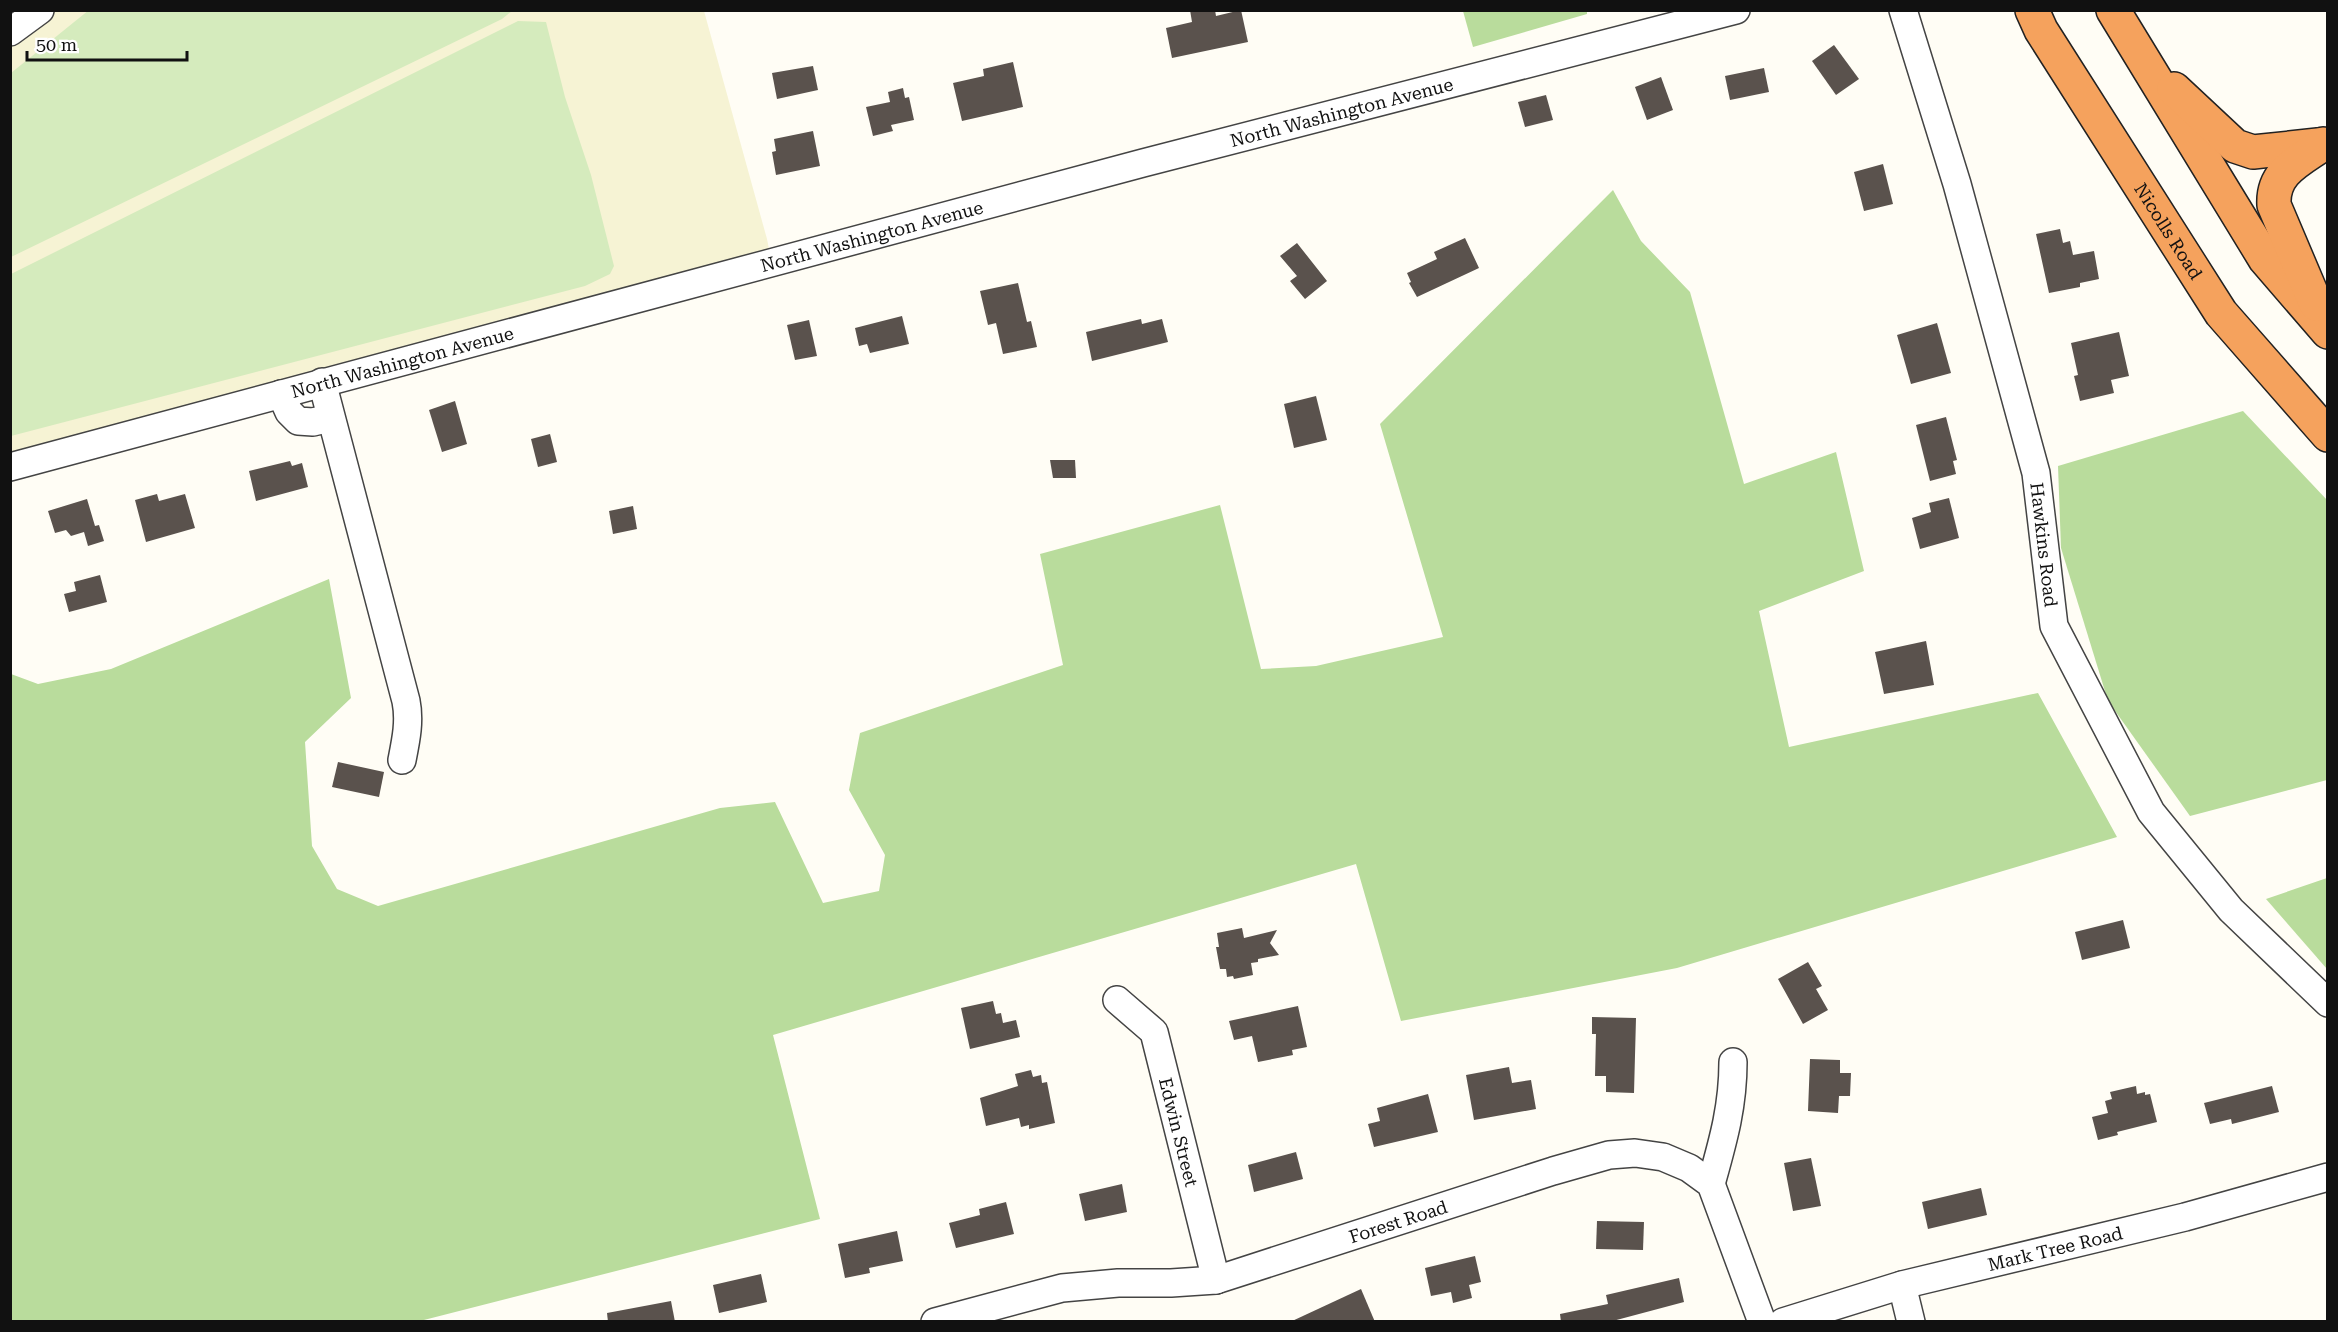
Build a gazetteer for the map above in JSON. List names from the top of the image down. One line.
{"streets":{"highway":["Nicolls Road"],"street":["North Washington Avenue","Hawkins Road","Edwin Street","Forest Road","Mark Tree Road"]},"crossings":[["Edwin Street","Forest Road"]],"scale_bar":"50 m"}
